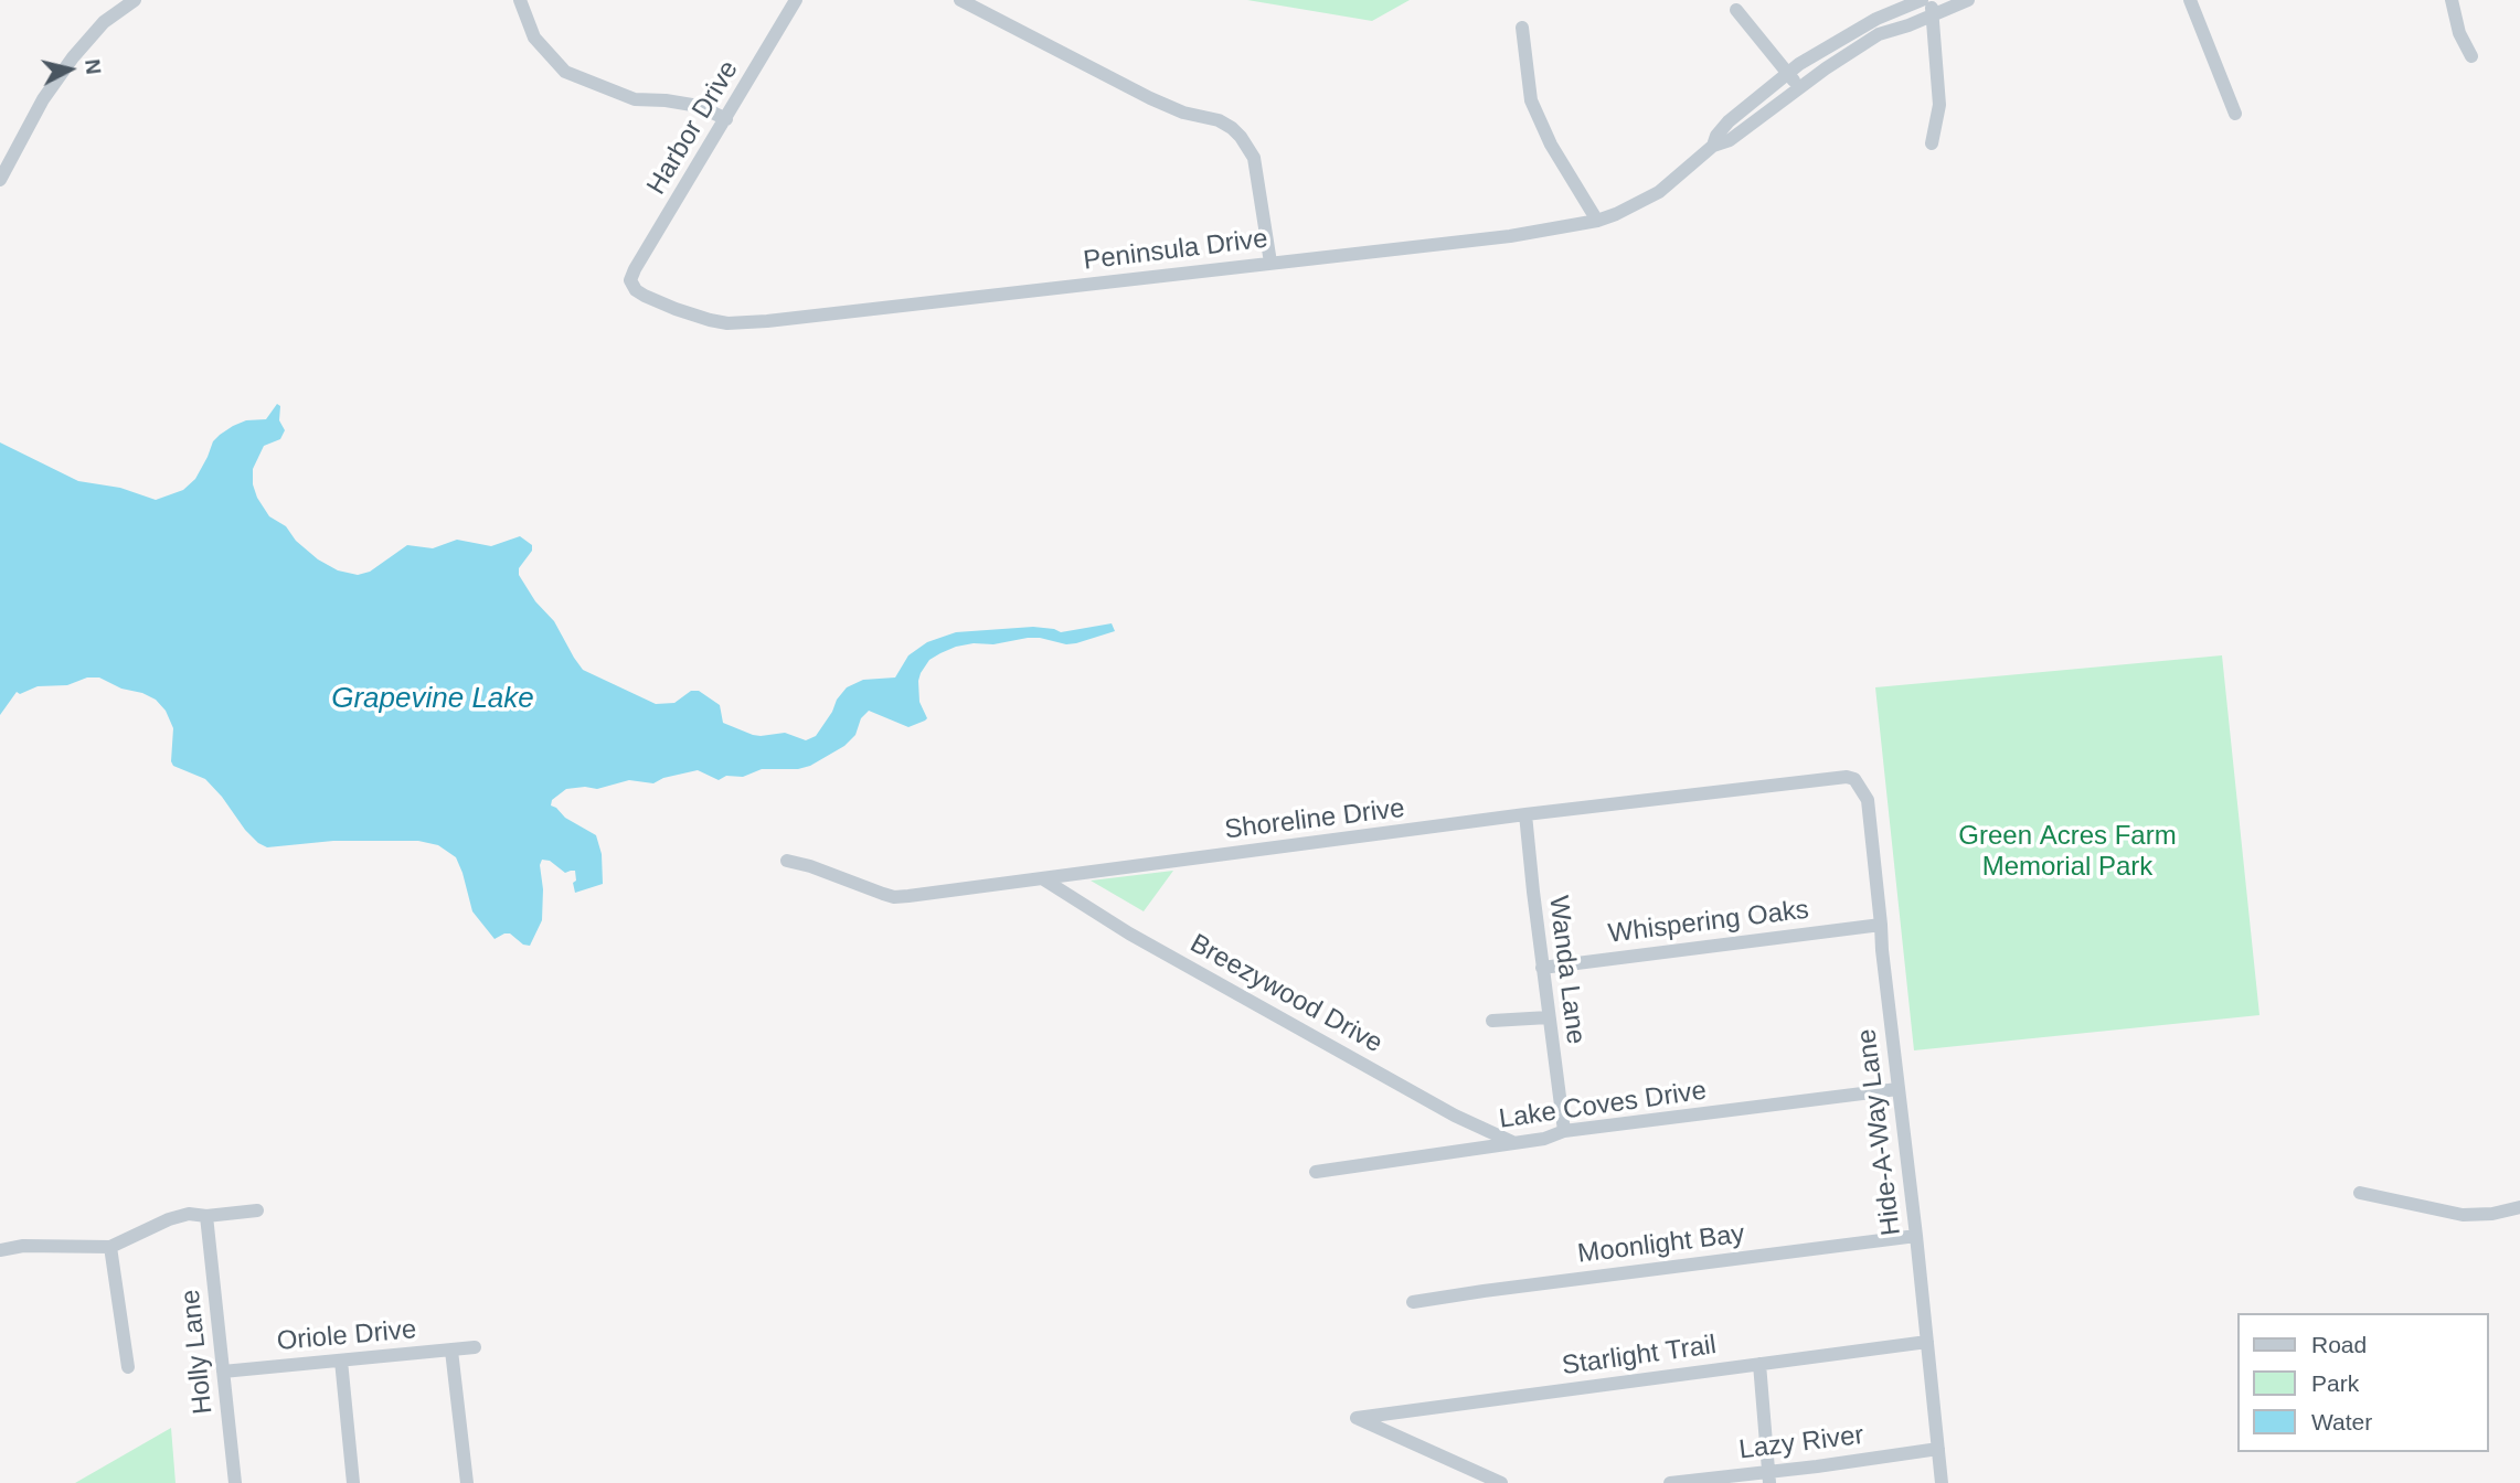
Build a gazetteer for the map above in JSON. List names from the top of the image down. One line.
{"streets":{"street":["Harbor Drive","Peninsula Drive","Shoreline Drive","Whispering Oaks","Wanda Lane","Breezywood Drive","Lake Coves Drive","Hide-A-Way Lane","Moonlight Bay","Oriole Drive","Holly Lane","Starlight Trail","Lazy River"]},"crossings":[["Harbor Drive","Peninsula Drive"],["Shoreline Drive","Wanda Lane"],["Shoreline Drive","Breezywood Drive"],["Shoreline Drive","Hide-A-Way Lane"],["Whispering Oaks","Wanda Lane"],["Whispering Oaks","Hide-A-Way Lane"],["Wanda Lane","Lake Coves Drive"],["Breezywood Drive","Lake Coves Drive"],["Lake Coves Drive","Hide-A-Way Lane"],["Hide-A-Way Lane","Moonlight Bay"],["Hide-A-Way Lane","Starlight Trail"],["Hide-A-Way Lane","Lazy River"],["Oriole Drive","Holly Lane"]],"water":["Grapevine Lake"],"parks":["Green Acres Farm Memorial Park"],"legend":["Road","Park","Water"],"north":"right"}
